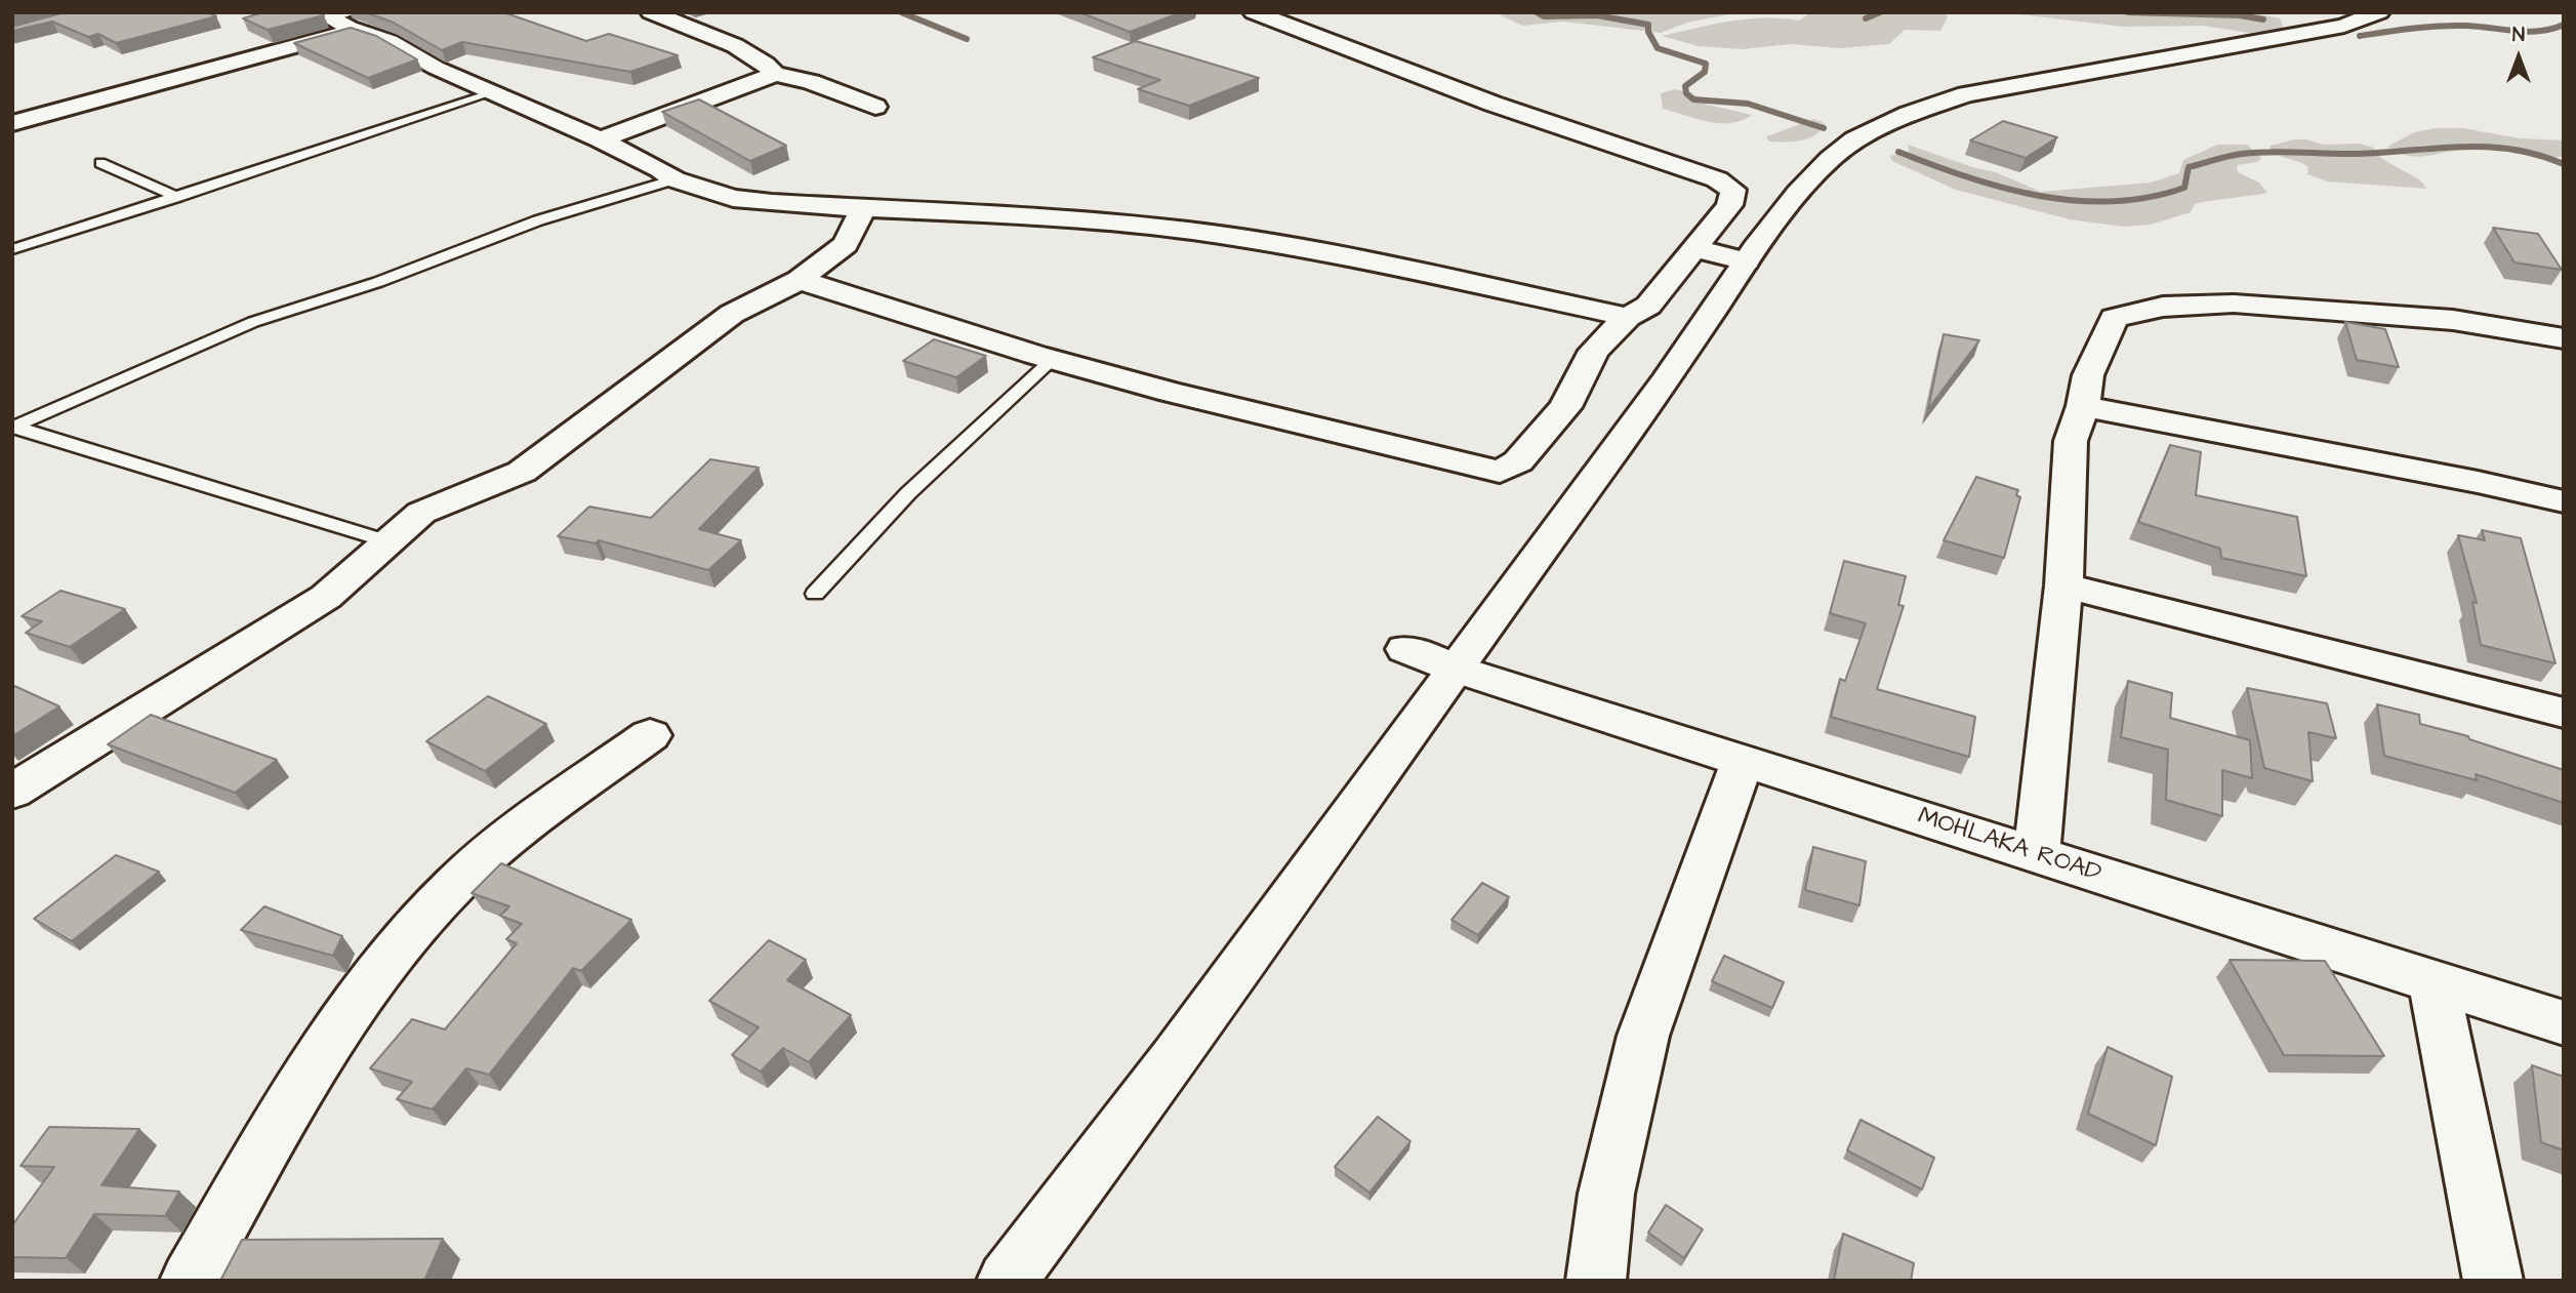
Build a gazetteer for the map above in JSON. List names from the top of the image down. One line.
{"streets":{"street":["MOHLAKA ROAD"]},"north":"top"}
